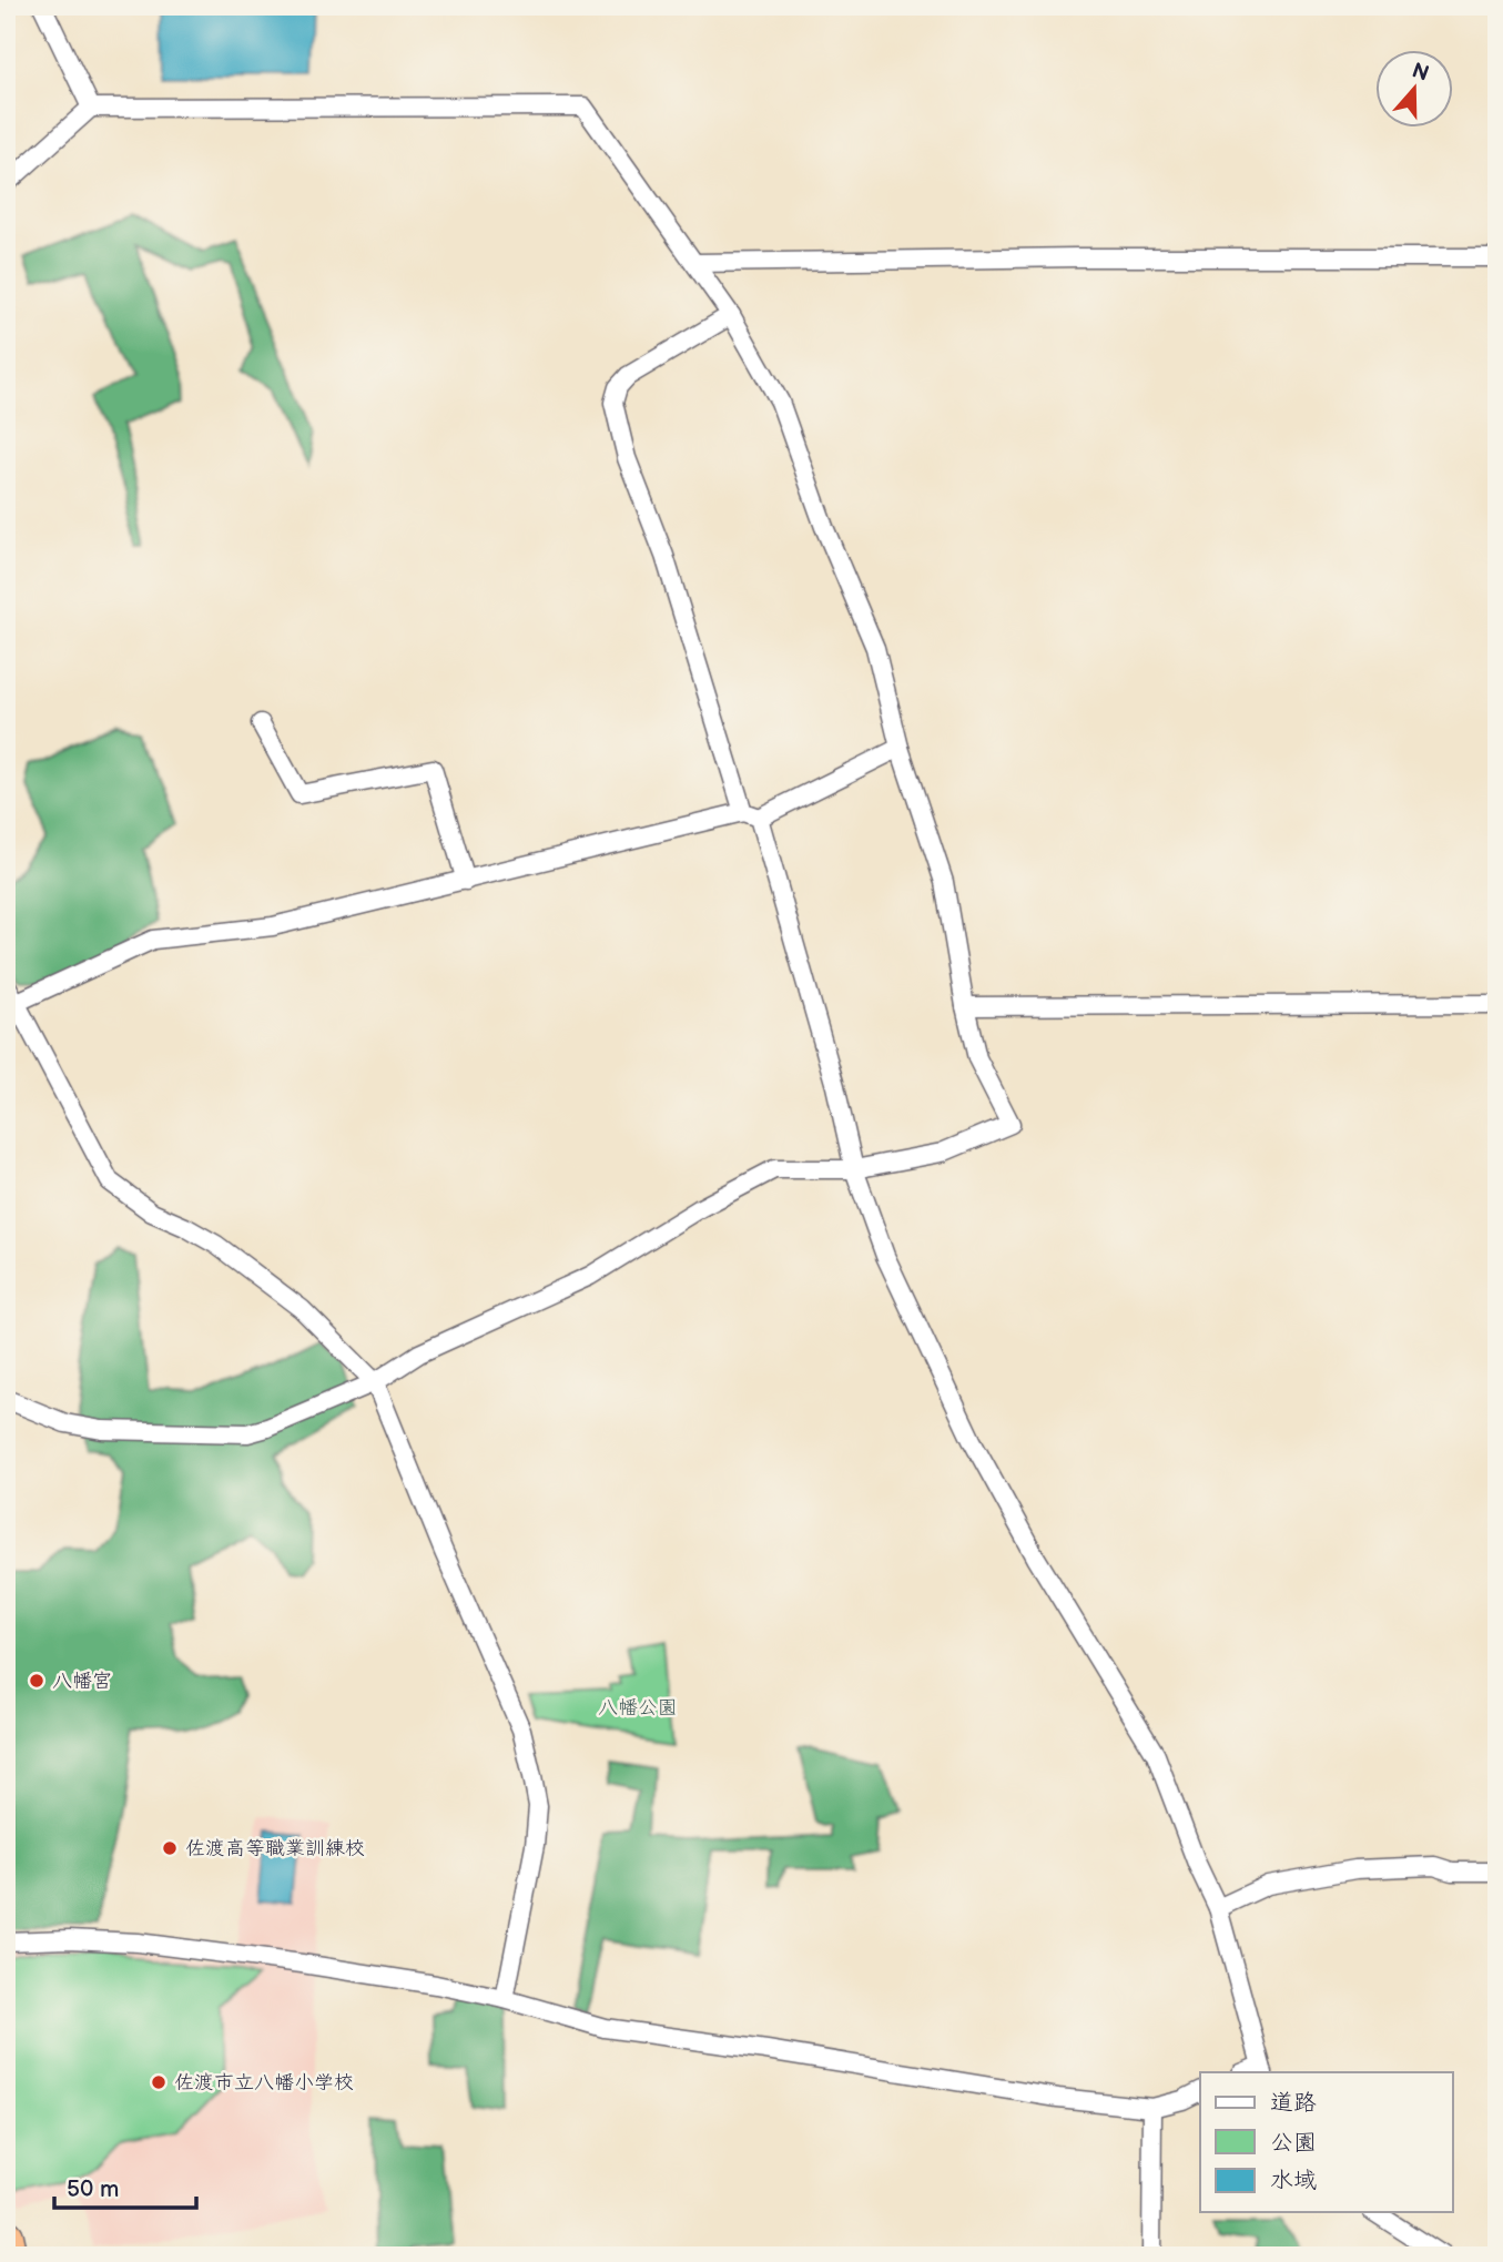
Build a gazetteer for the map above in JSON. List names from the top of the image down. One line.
{"parks":["八幡公園"],"places":["八幡宮","佐渡高等職業訓練校","佐渡市立八幡小学校"],"legend":["道路","公園","水域"],"scale_bar":"50 m","north":"top"}
